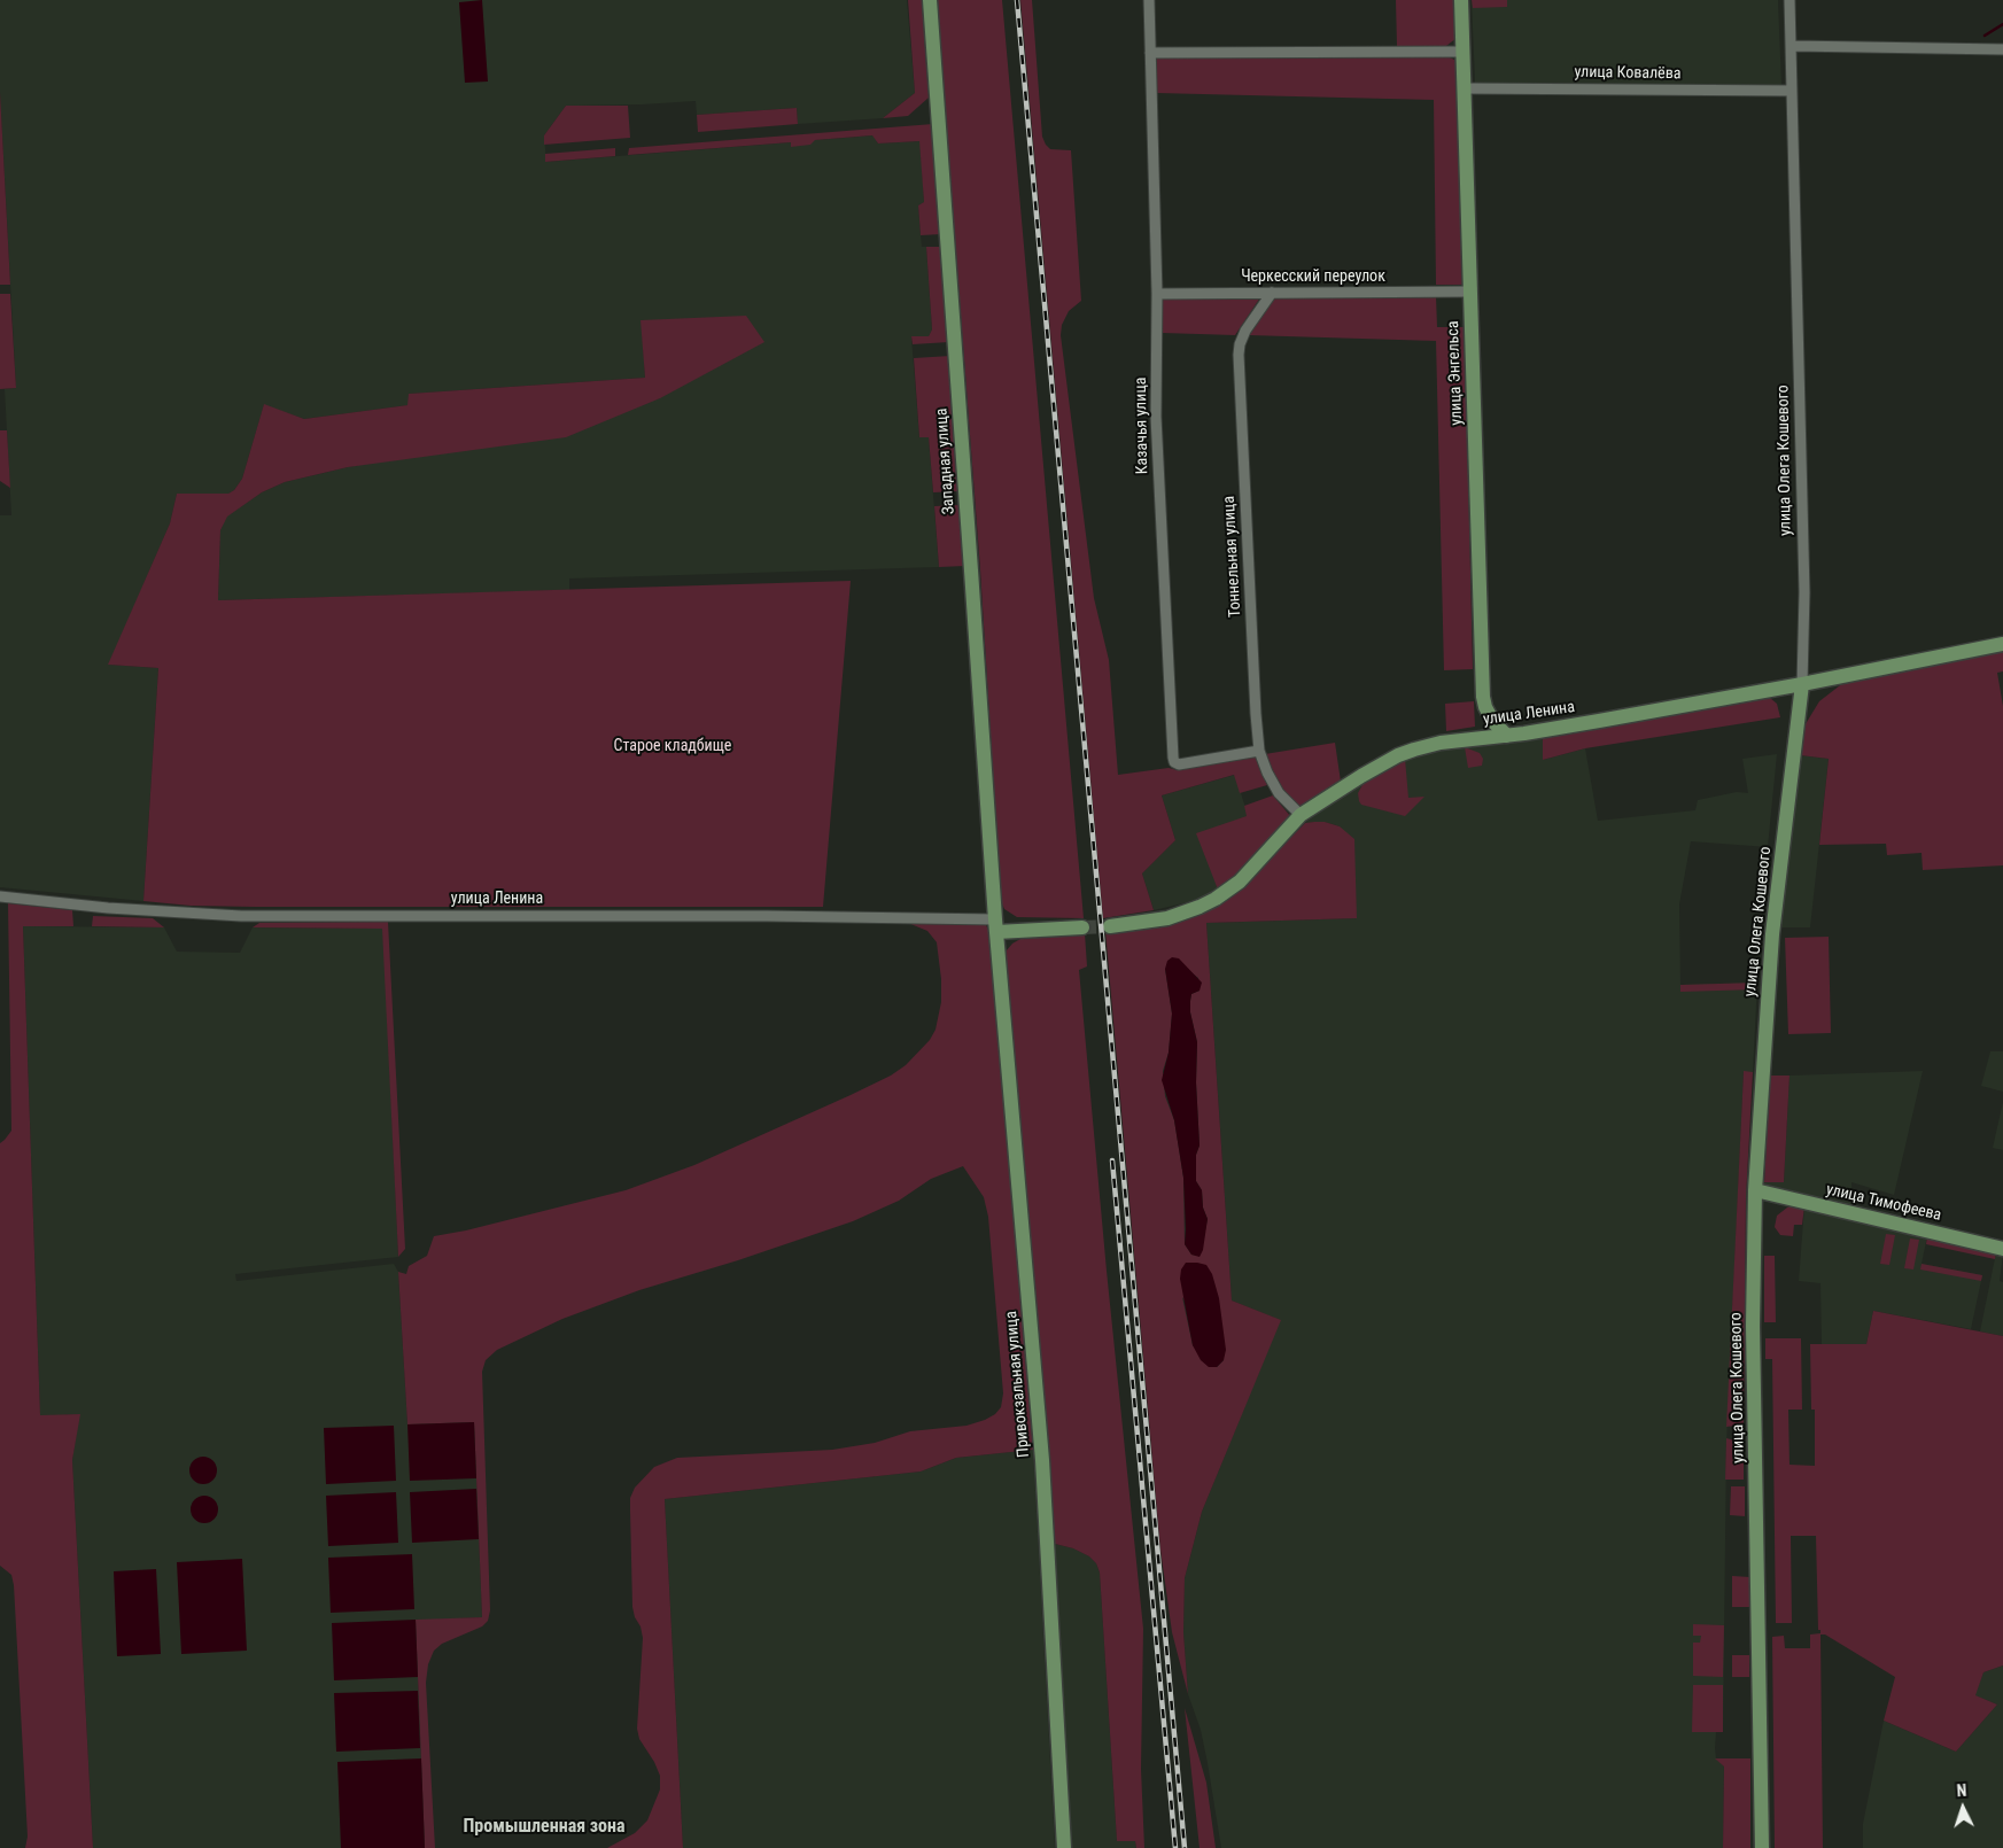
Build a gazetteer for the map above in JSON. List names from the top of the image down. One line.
{"streets":{"street":["улица Ковалёва","Черкесский переулок","улица Энгельса","Казачья улица","улица Олега Кошевого","Западная улица","Тоннельная улица","улица Ленина","улица Тимофеева","Привокзальная улица"]},"crossings":[["улица Ковалёва","улица Энгельса"],["улица Ковалёва","улица Олега Кошевого"],["Черкесский переулок","улица Энгельса"],["Черкесский переулок","Казачья улица"],["Черкесский переулок","Тоннельная улица"],["улица Энгельса","улица Ленина"],["Казачья улица","Тоннельная улица"],["улица Олега Кошевого","улица Ленина"],["улица Олега Кошевого","улица Тимофеева"],["Западная улица","улица Ленина"],["Западная улица","Привокзальная улица"],["Тоннельная улица","улица Ленина"],["улица Ленина","Привокзальная улица"]],"districts":["Промышленная зона"],"parks":["Старое кладбище"],"north":"top"}
